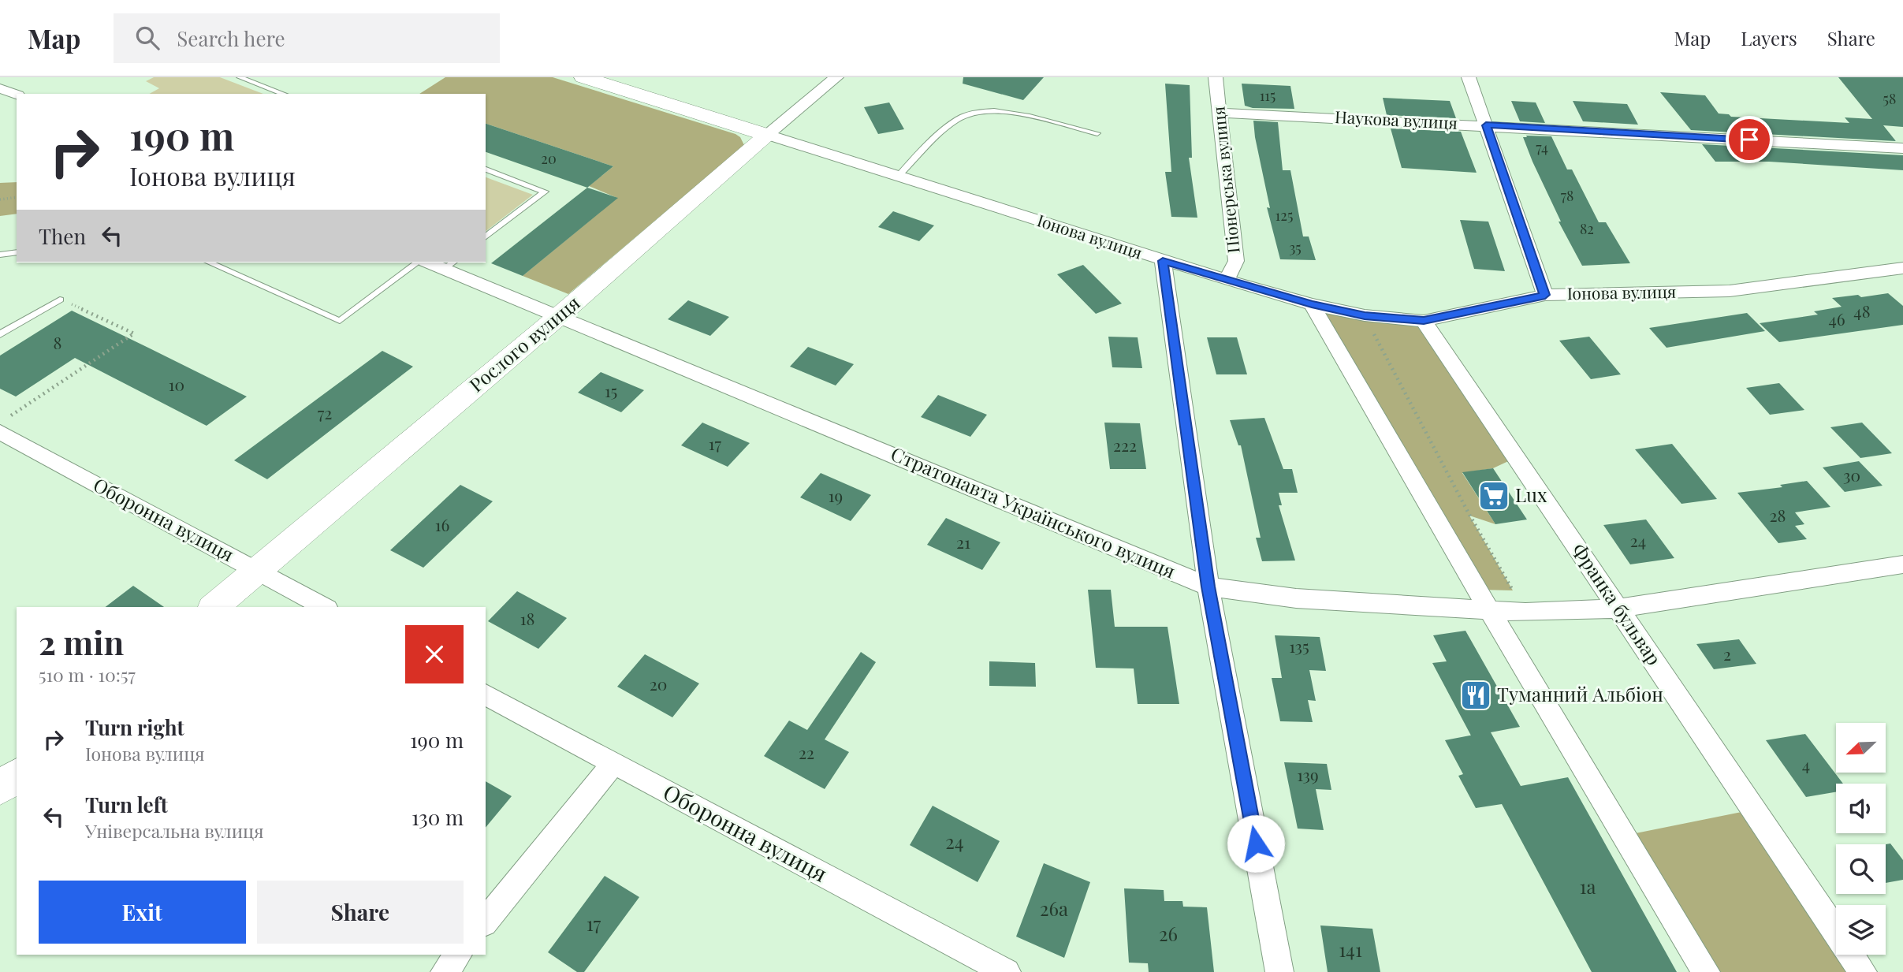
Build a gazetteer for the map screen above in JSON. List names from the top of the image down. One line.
{"streets":{"street":["Наукова вулиця","Піонерська вулиця","Іонова вулиця","Рослого вулиця","Стратонавта Українського вулиця","Оборонна вулиця","Франка бульвар"]},"crossings":[["Наукова вулиця","Піонерська вулиця"],["Піонерська вулиця","Іонова вулиця"],["Іонова вулиця","Рослого вулиця"],["Іонова вулиця","Франка бульвар"],["Рослого вулиця","Стратонавта Українського вулиця"],["Рослого вулиця","Оборонна вулиця"],["Стратонавта Українського вулиця","Франка бульвар"]],"places":{"supermarket":["Lux"],"restaurant":["Туманний Альбіон"]},"house_numbers":["115","58","74","20","78","125","82","35","48","46","8","10","15","72","17","222","30","19","28","16","24","21","18","135","2","20","22","4","139","24","1а","26а","17","26","141"],"north":"bottom left","page":{"header":"Map","search":"Search here","nav":["Map","Layers","Share"],"turn":["190 m","Іонова вулиця"],"then":"Then","heading":["2 min","510 m · 10:57"],"list":[{"name":"Turn right","note":"Іонова вулиця","value":"190 m"},{"name":"Turn left","note":"Універсальна вулиця","value":"130 m"}],"buttons":["Exit","Share"]}}
